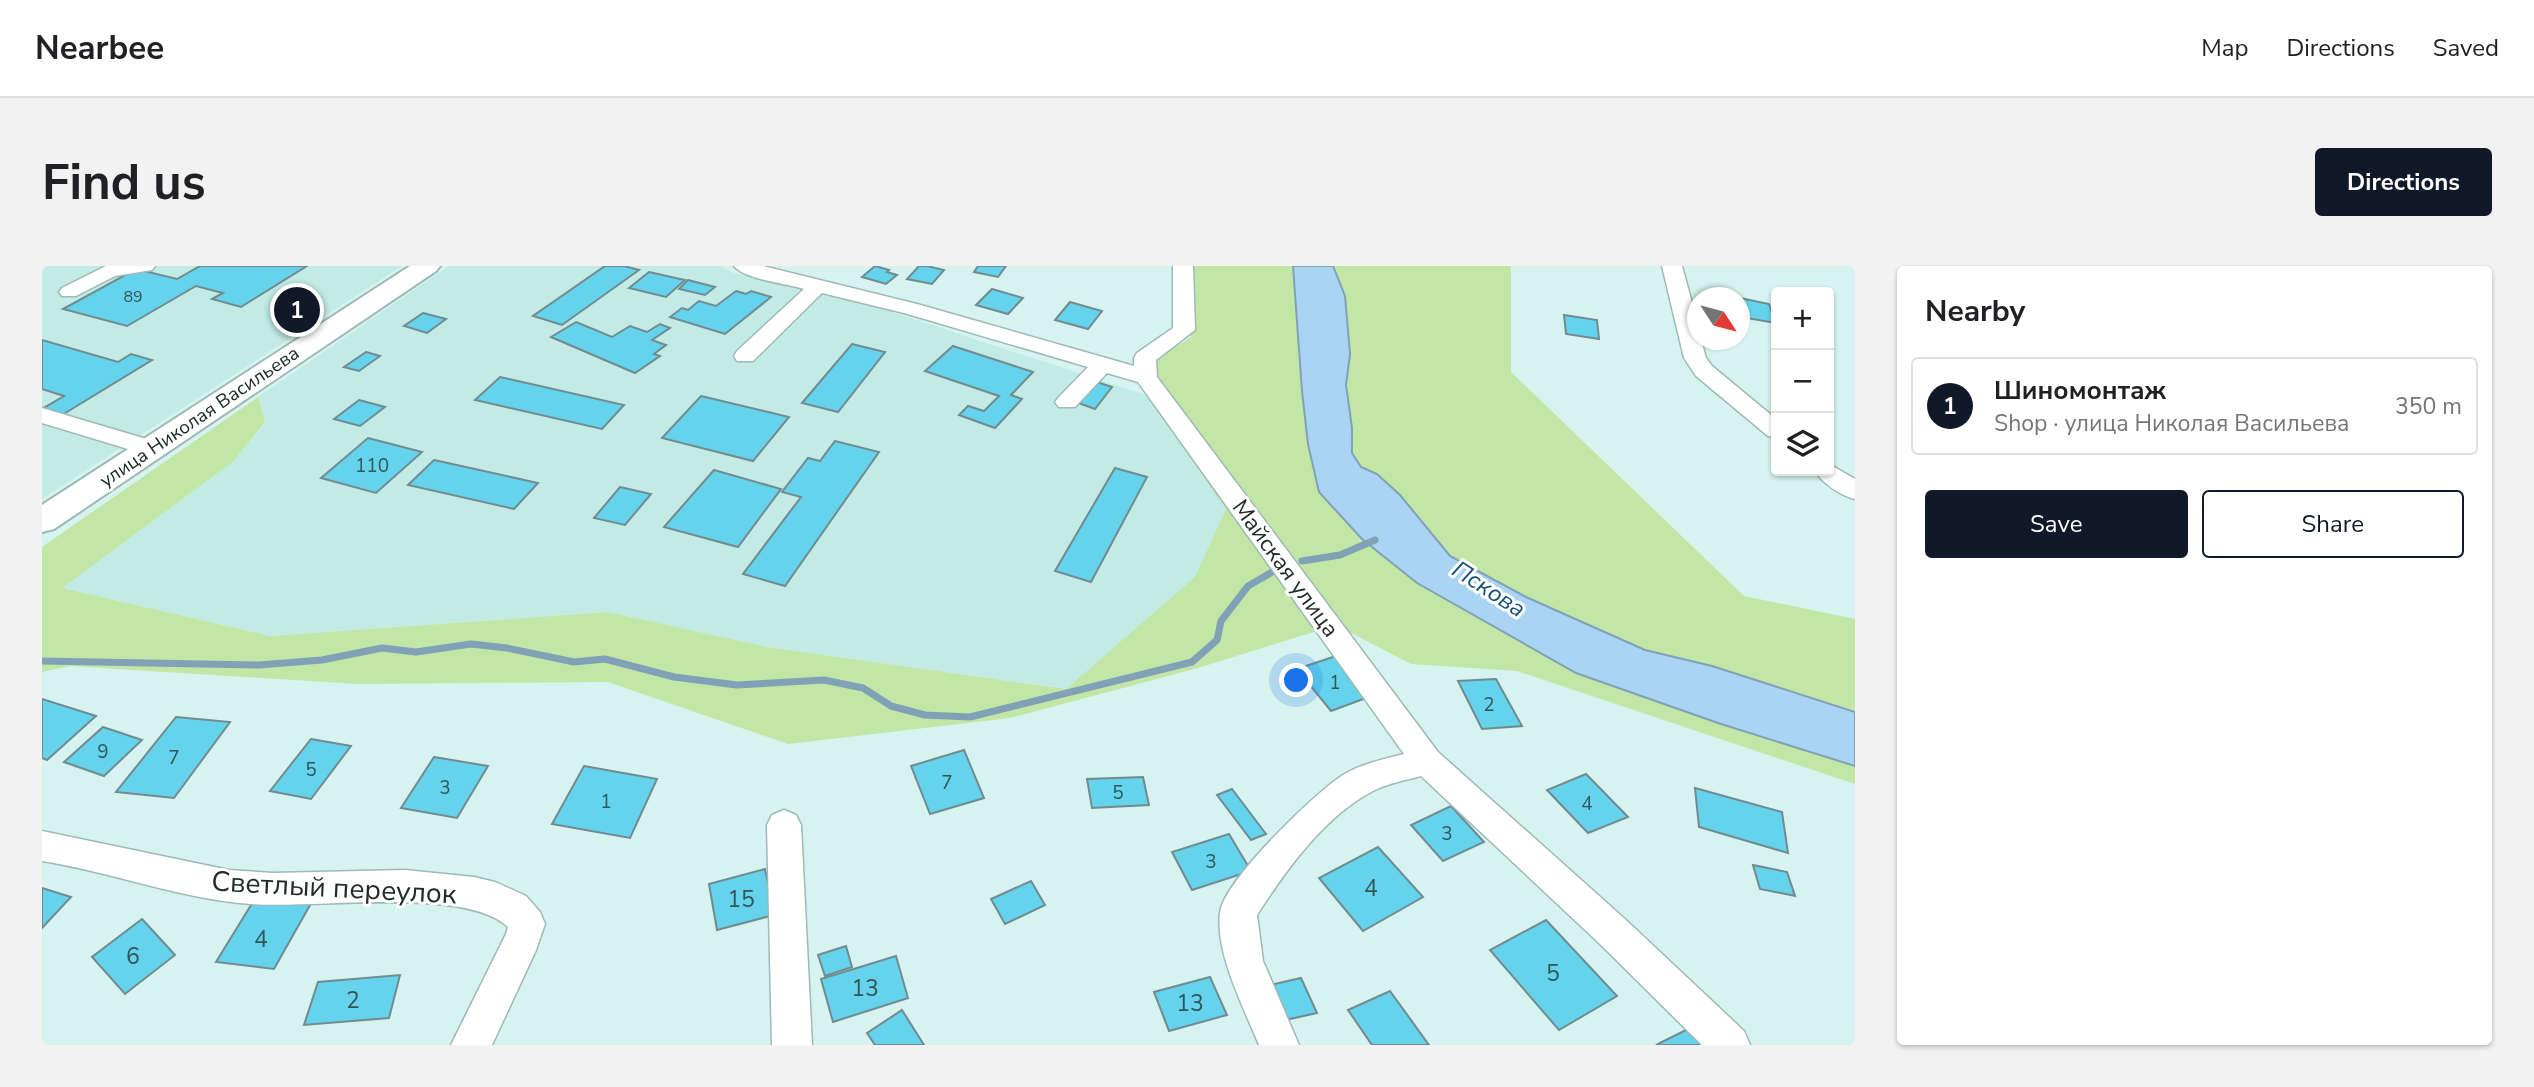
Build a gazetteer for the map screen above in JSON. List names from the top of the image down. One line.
{"streets":{"main road":["улица Николая Васильева"],"street":["Майская улица","Светлый переулок"]},"water":["Пскова"],"house_numbers":["89","110","1","2","9","7","5","7","3","5","1","4","3","3","4","15","4","6","5","13","2","13"],"north":"bottom right","page":{"header":"Nearbee","nav":["Map","Directions","Saved"],"buttons":["Directions",["Save","Share"]],"title":"Find us","heading":"Nearby","pins":"1","map_buttons":["+","−"],"list":[{"mark":"1","name":"Шиномонтаж","note":"Shop · улица Николая Васильева","value":"350 m"}]}}
